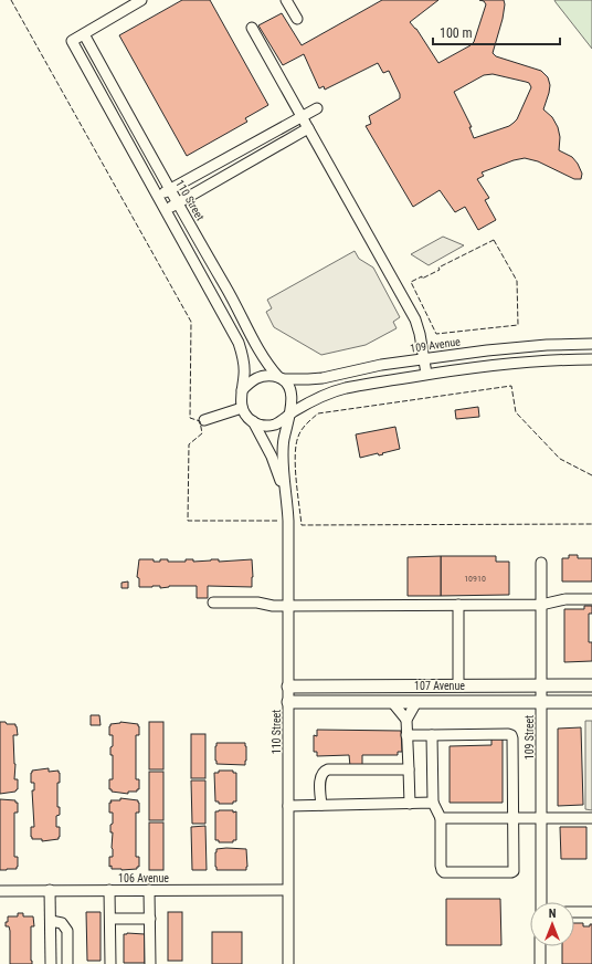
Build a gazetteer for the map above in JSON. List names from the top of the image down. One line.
{"streets":{"main road":["107 Avenue"],"street":["110 Street","109 Avenue","109 Street","106 Avenue"]},"crossings":[["110 Street","109 Avenue"],["110 Street","107 Avenue"],["110 Street","106 Avenue"],["107 Avenue","109 Street"]],"house_numbers":["10910"],"scale_bar":"100 m","north":"top"}
